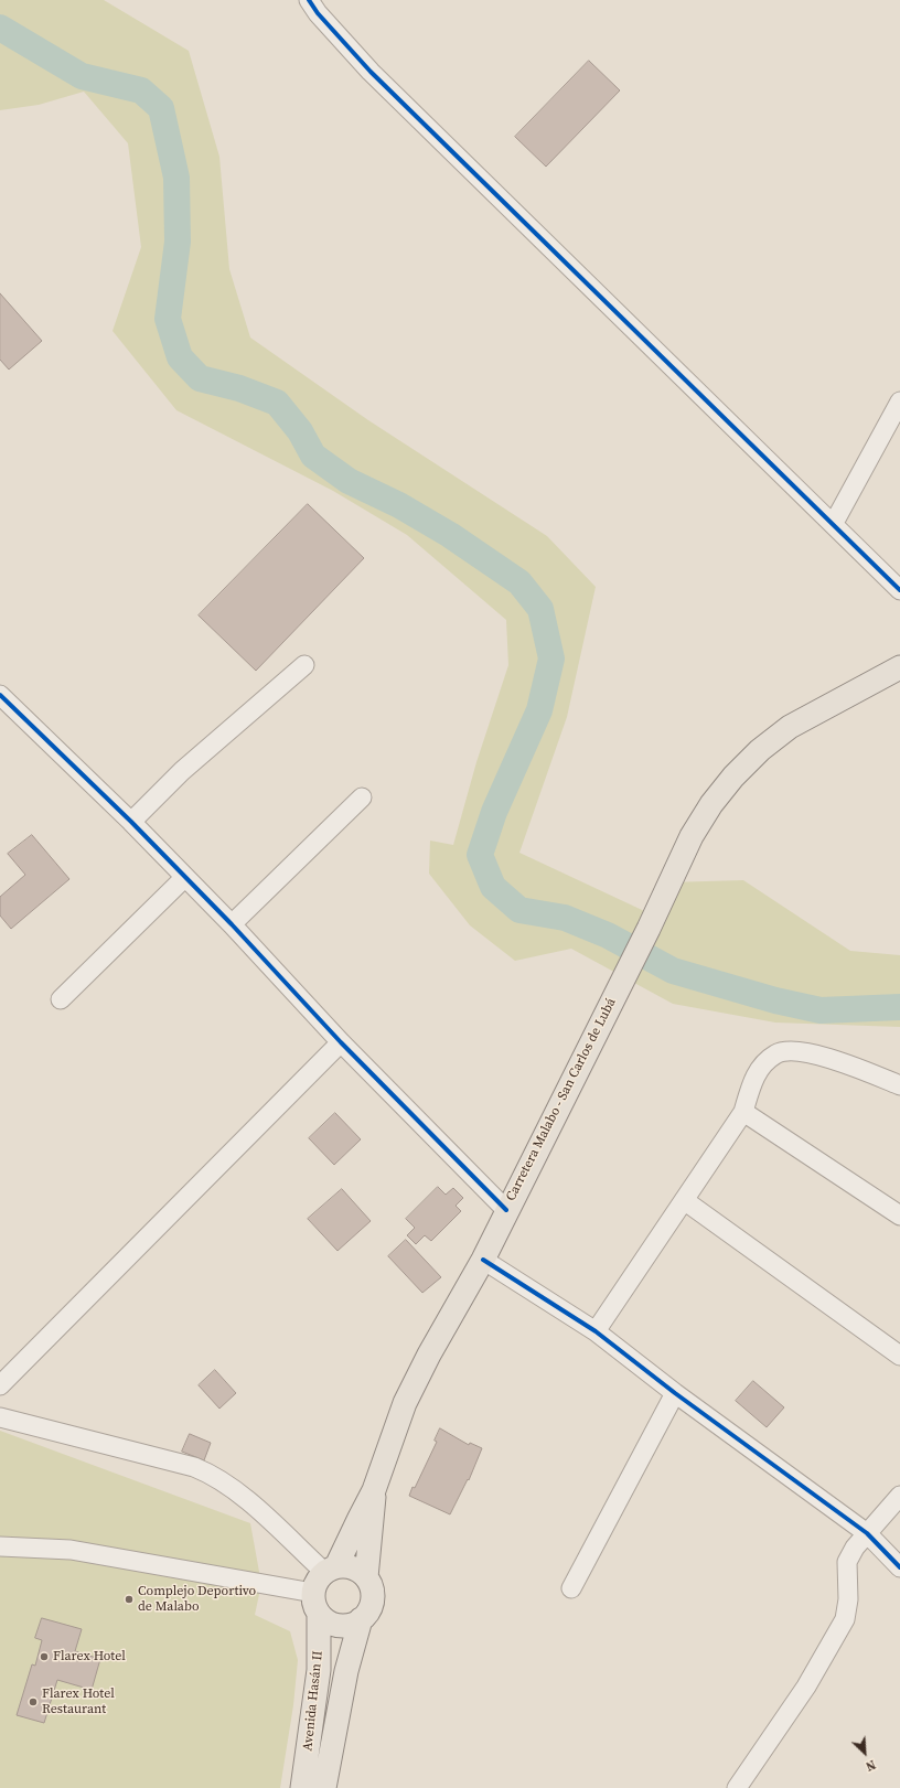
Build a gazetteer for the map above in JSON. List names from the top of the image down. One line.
{"streets":{"main road":["Carretera Malabo - San Carlos de Lubá","Avenida Hasán II"]},"crossings":[["Carretera Malabo - San Carlos de Lubá","Avenida Hasán II"]],"places":["Complejo Deportivo de Malabo","Flarex Hotel","Flarex Hotel Restaurant"],"north":"bottom right"}
